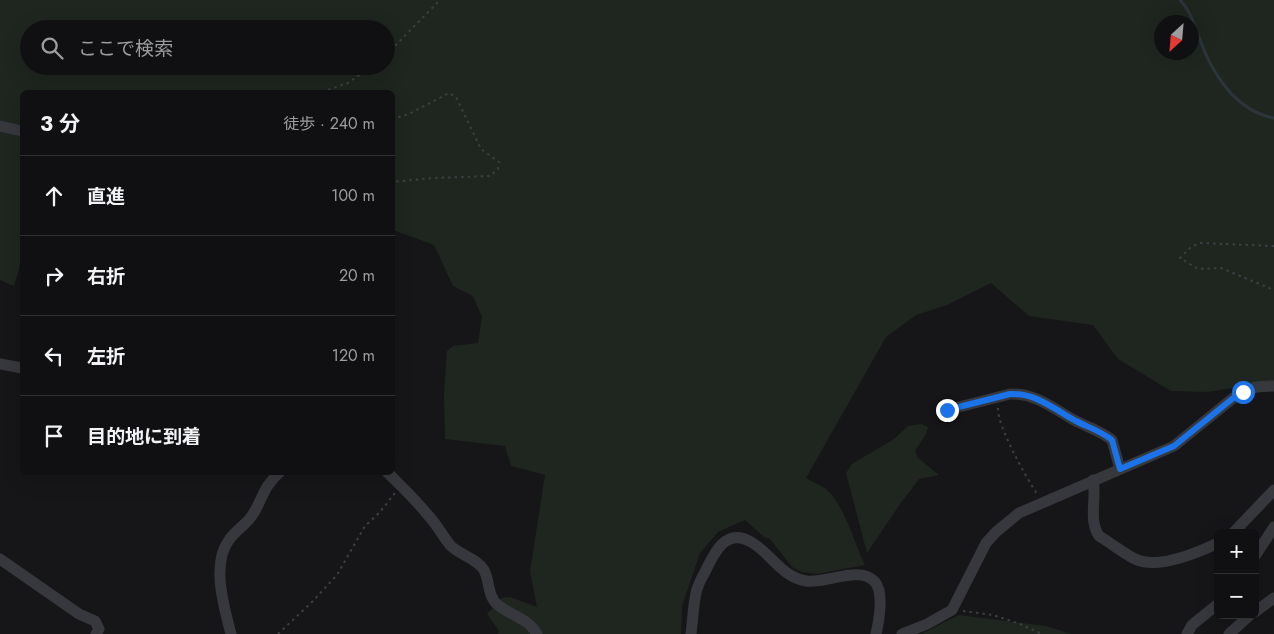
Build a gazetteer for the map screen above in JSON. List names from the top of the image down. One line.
{"north":"bottom left","page":{"search":"ここで検索","heading":["3 分","徒歩 · 240 m"],"list":[["直進","100 m"],["右折","20 m"],["左折","120 m"],"目的地に到着"],"map_buttons":["+","−"]}}
